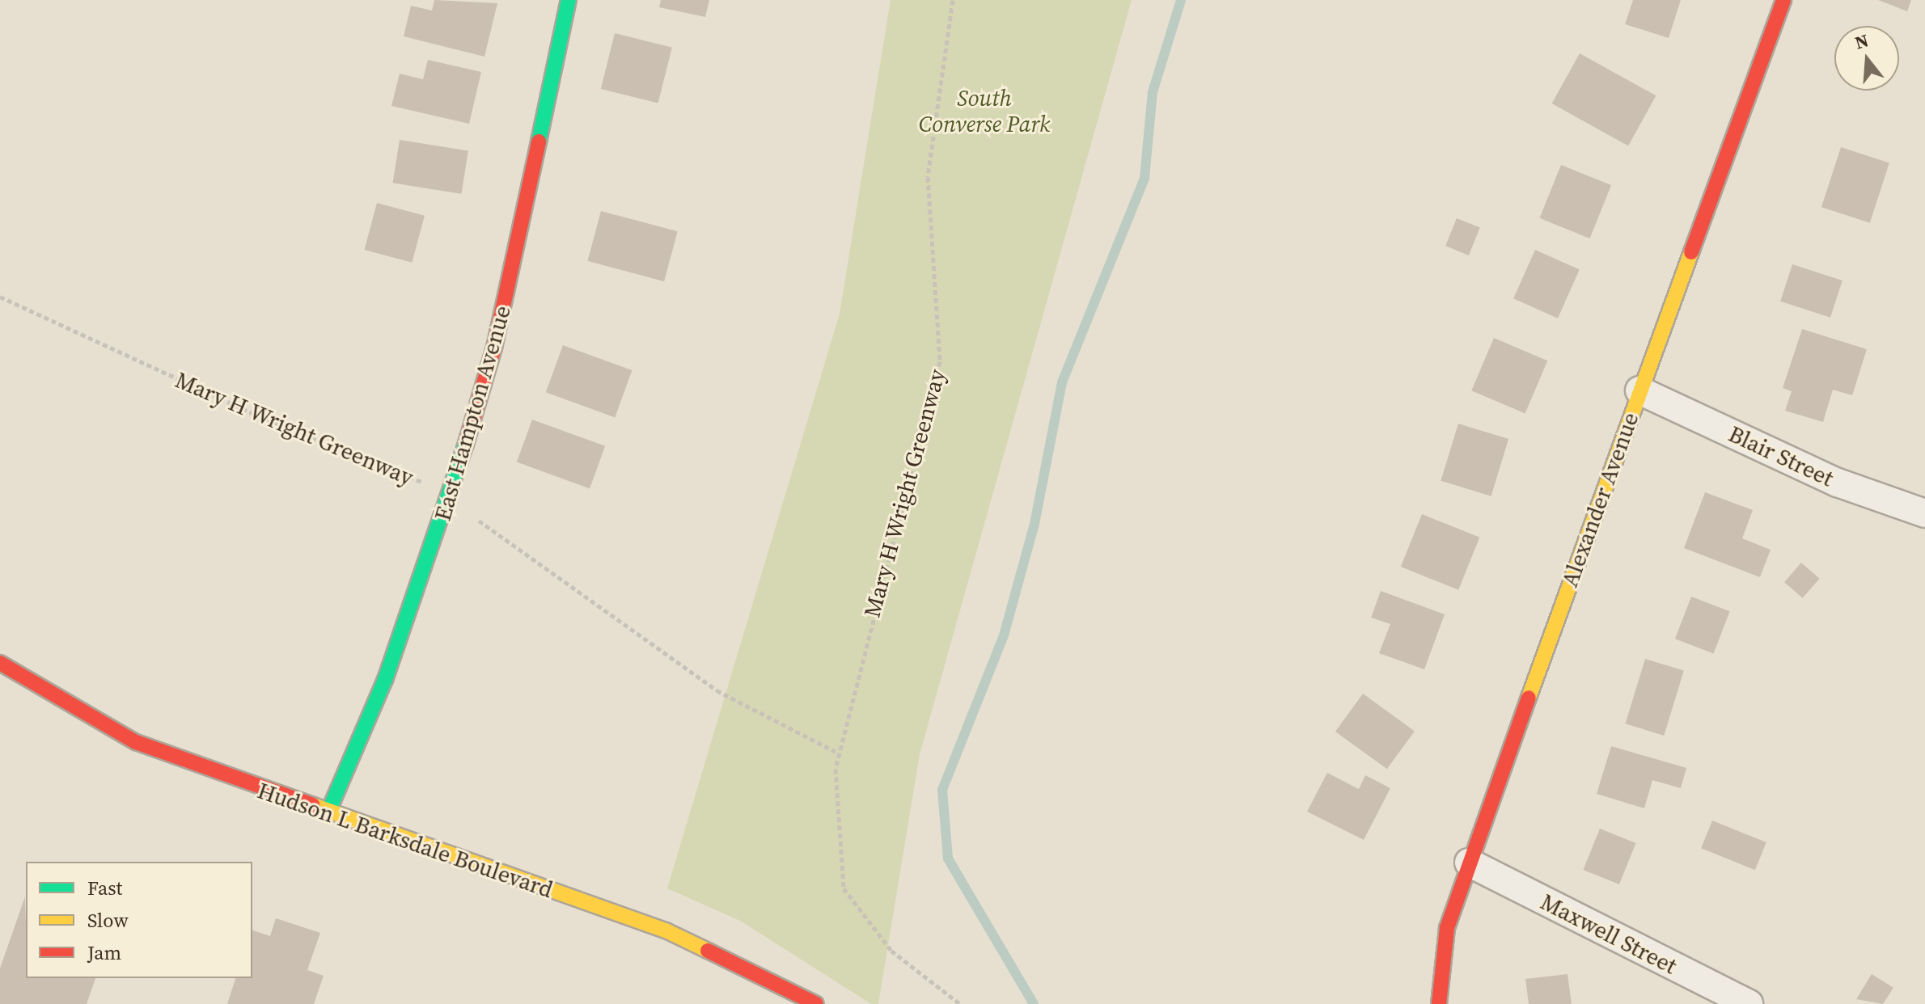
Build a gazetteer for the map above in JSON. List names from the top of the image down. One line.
{"streets":{"street":["East Hampton Avenue","Blair Street","Alexander Avenue","Hudson L Barksdale Boulevard","Maxwell Street"],"path":["Mary H Wright Greenway"]},"crossings":[["East Hampton Avenue","Mary H Wright Greenway"],["East Hampton Avenue","Hudson L Barksdale Boulevard"],["Blair Street","Alexander Avenue"],["Alexander Avenue","Maxwell Street"]],"parks":["South Converse Park"],"legend":["Fast","Slow","Jam"],"north":"top"}
